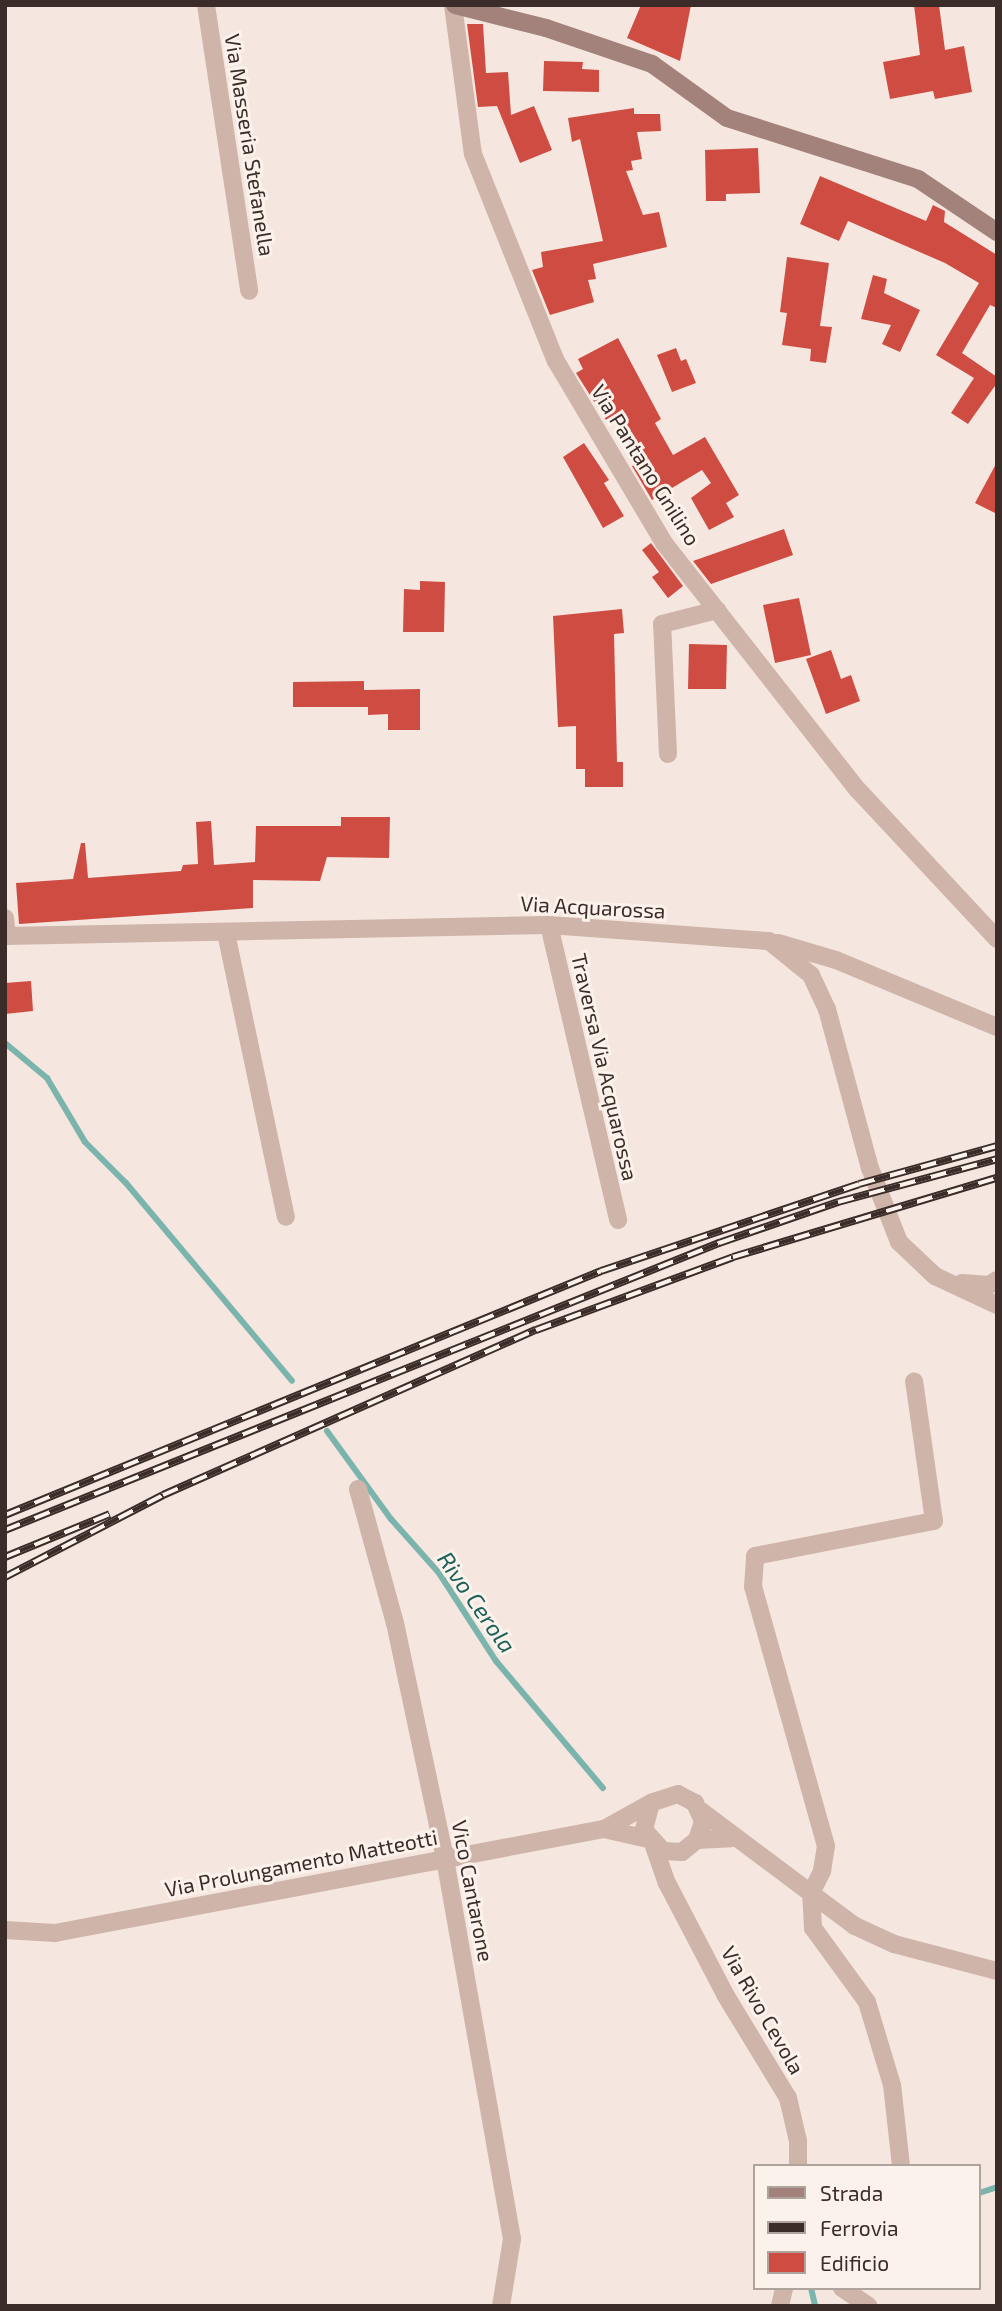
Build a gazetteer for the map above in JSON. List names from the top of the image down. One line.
{"streets":{"street":["Via Masseria Stefanella","Via Pantano Gnilino","Via Acquarossa","Traversa Via Acquarossa","Via Prolungamento Matteotti","Vico Cantarone","Via Rivo Cevola"]},"crossings":[["Via Acquarossa","Traversa Via Acquarossa"],["Via Prolungamento Matteotti","Vico Cantarone"],["Via Prolungamento Matteotti","Via Rivo Cevola"]],"water":["Rivo Cerola"],"legend":["Strada","Ferrovia","Edificio"]}
